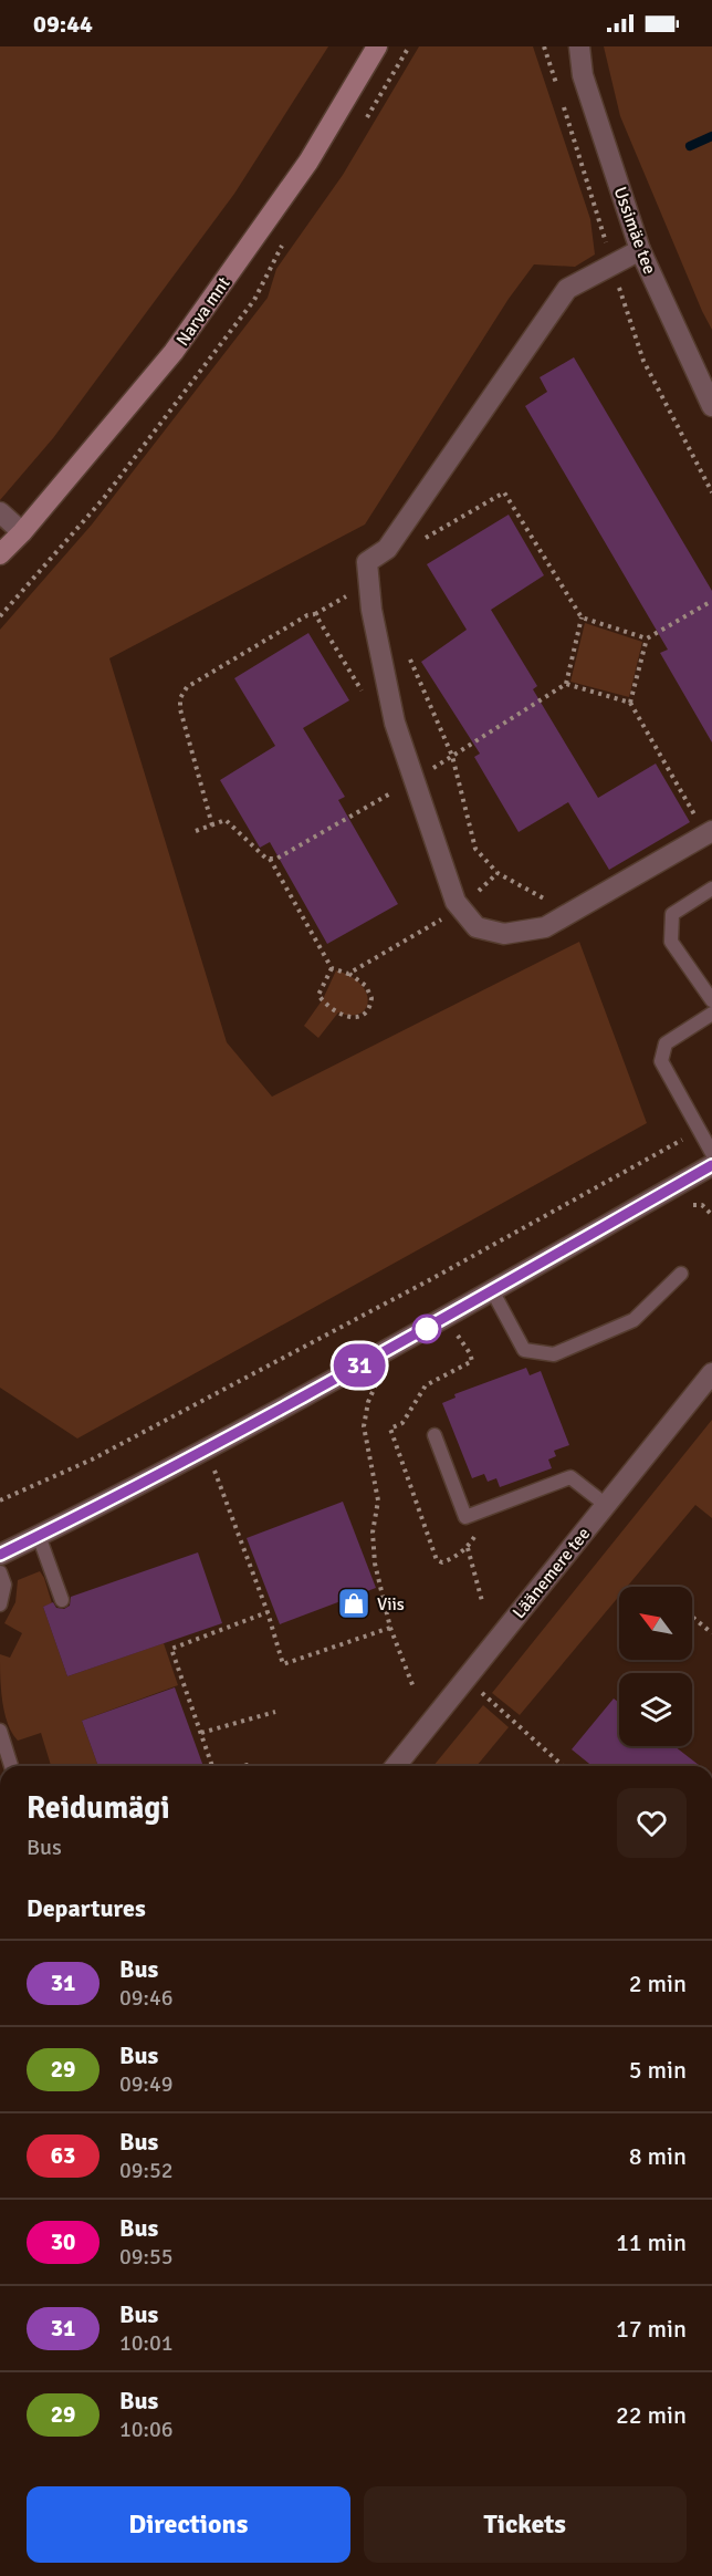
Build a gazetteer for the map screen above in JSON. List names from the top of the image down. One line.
{"streets":{"main road":["Narva mnt"],"street":["Ussimäe tee","Läänemere tee"]},"places":{"shop":["Viis"]},"lines":["bus line 31"],"north":"top left","page":{"status":"09:44","on_map":"31","heading":[["Reidumägi","Bus"],"Departures"],"list":[{"mark":"31","name":"Bus","note":"09:46","value":"2 min"},{"mark":"29","name":"Bus","note":"09:49","value":"5 min"},{"mark":"63","name":"Bus","note":"09:52","value":"8 min"},{"mark":"30","name":"Bus","note":"09:55","value":"11 min"},{"mark":"31","name":"Bus","note":"10:01","value":"17 min"},{"mark":"29","name":"Bus","note":"10:06","value":"22 min"}],"buttons":["Directions","Tickets"]}}
